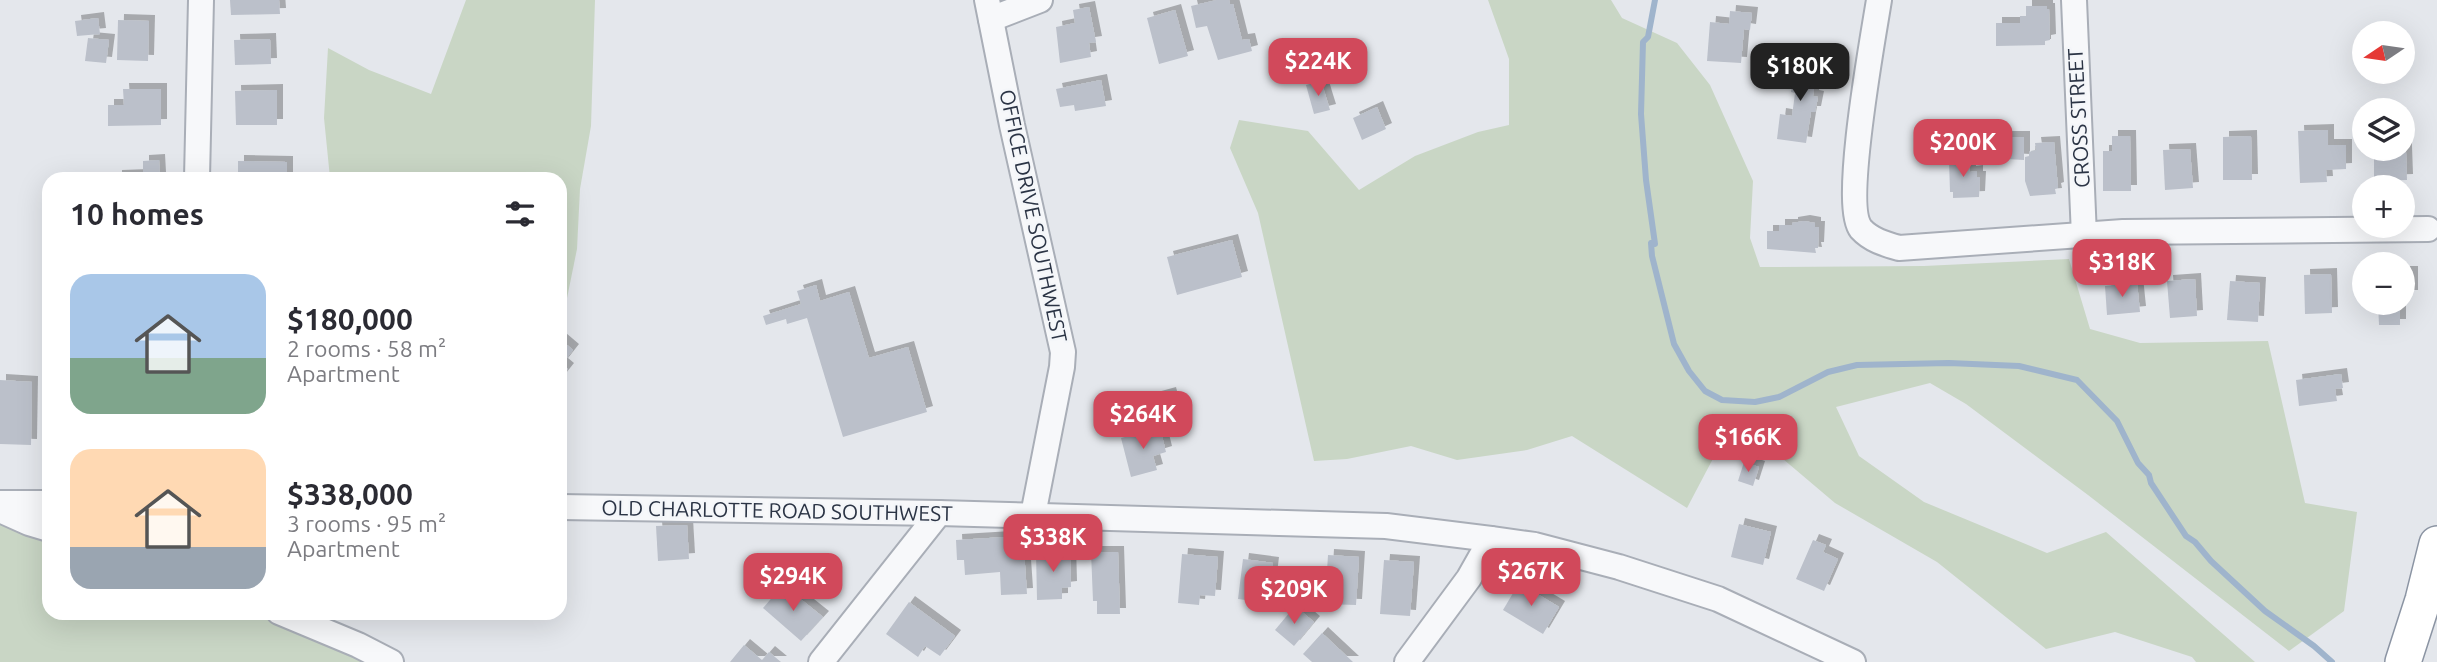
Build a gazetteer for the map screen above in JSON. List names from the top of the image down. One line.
{"streets":{"street":["CROSS STREET","OFFICE DRIVE SOUTHWEST","OLD CHARLOTTE ROAD SOUTHWEST"]},"crossings":[["OFFICE DRIVE SOUTHWEST","OLD CHARLOTTE ROAD SOUTHWEST"]],"north":"left","page":{"map_buttons":["+","−"],"price":["$224K","$180K","$200K","$318K","$264K","$166K","$338K","$267K","$294K","$209K"],"heading":"10 homes","list":[{"name":"$180,000","note":"2 rooms · 58 m² · Apartment"},{"name":"$338,000","note":"3 rooms · 95 m² · Apartment"}]}}
